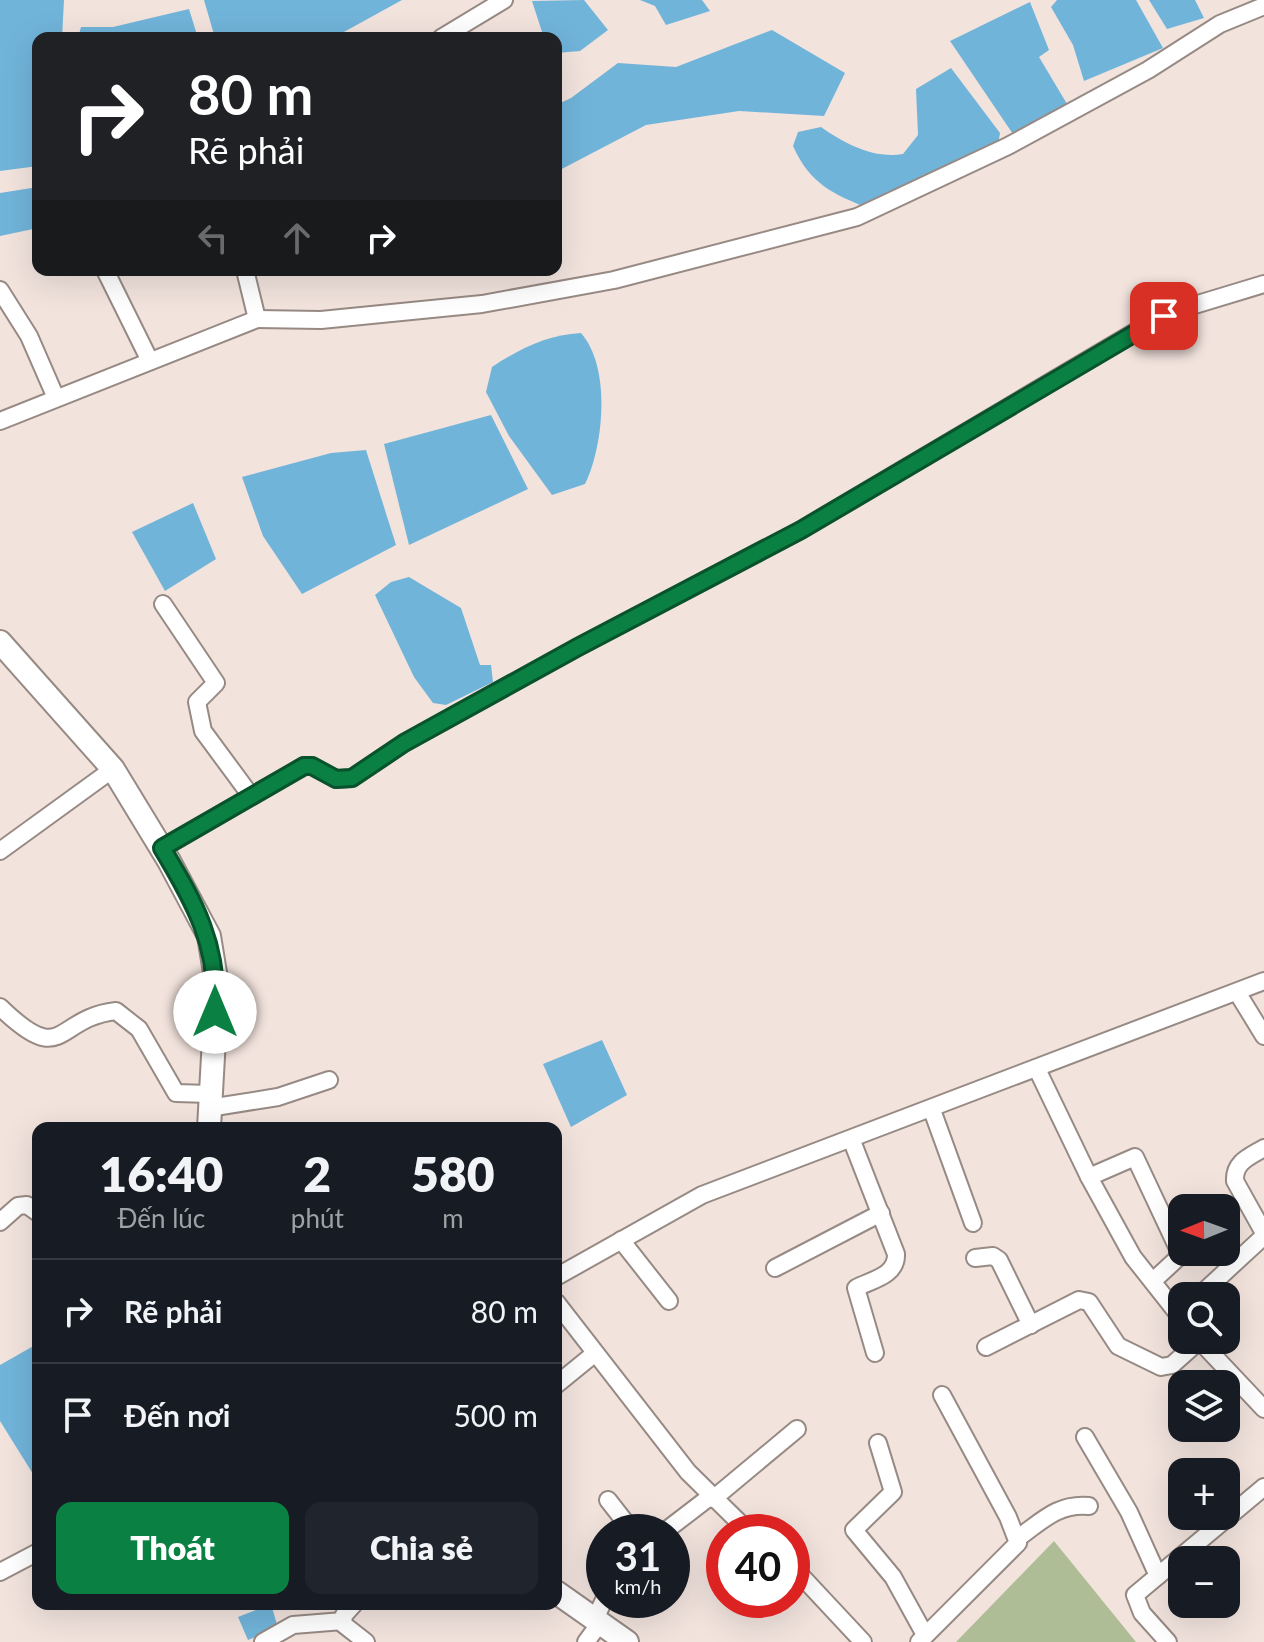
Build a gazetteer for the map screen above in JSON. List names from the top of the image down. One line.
{"north":"left","page":{"turn":["80 m","Rẽ phải"],"eta":["16:40","Đến lúc","2","phút","580","m"],"map_buttons":["+","−"],"list":[{"name":"Rẽ phải","value":"80 m"},{"name":"Đến nơi","value":"500 m"}],"buttons":["Thoát","Chia sẻ"],"speed":"31 km/h","limit":"40"}}
